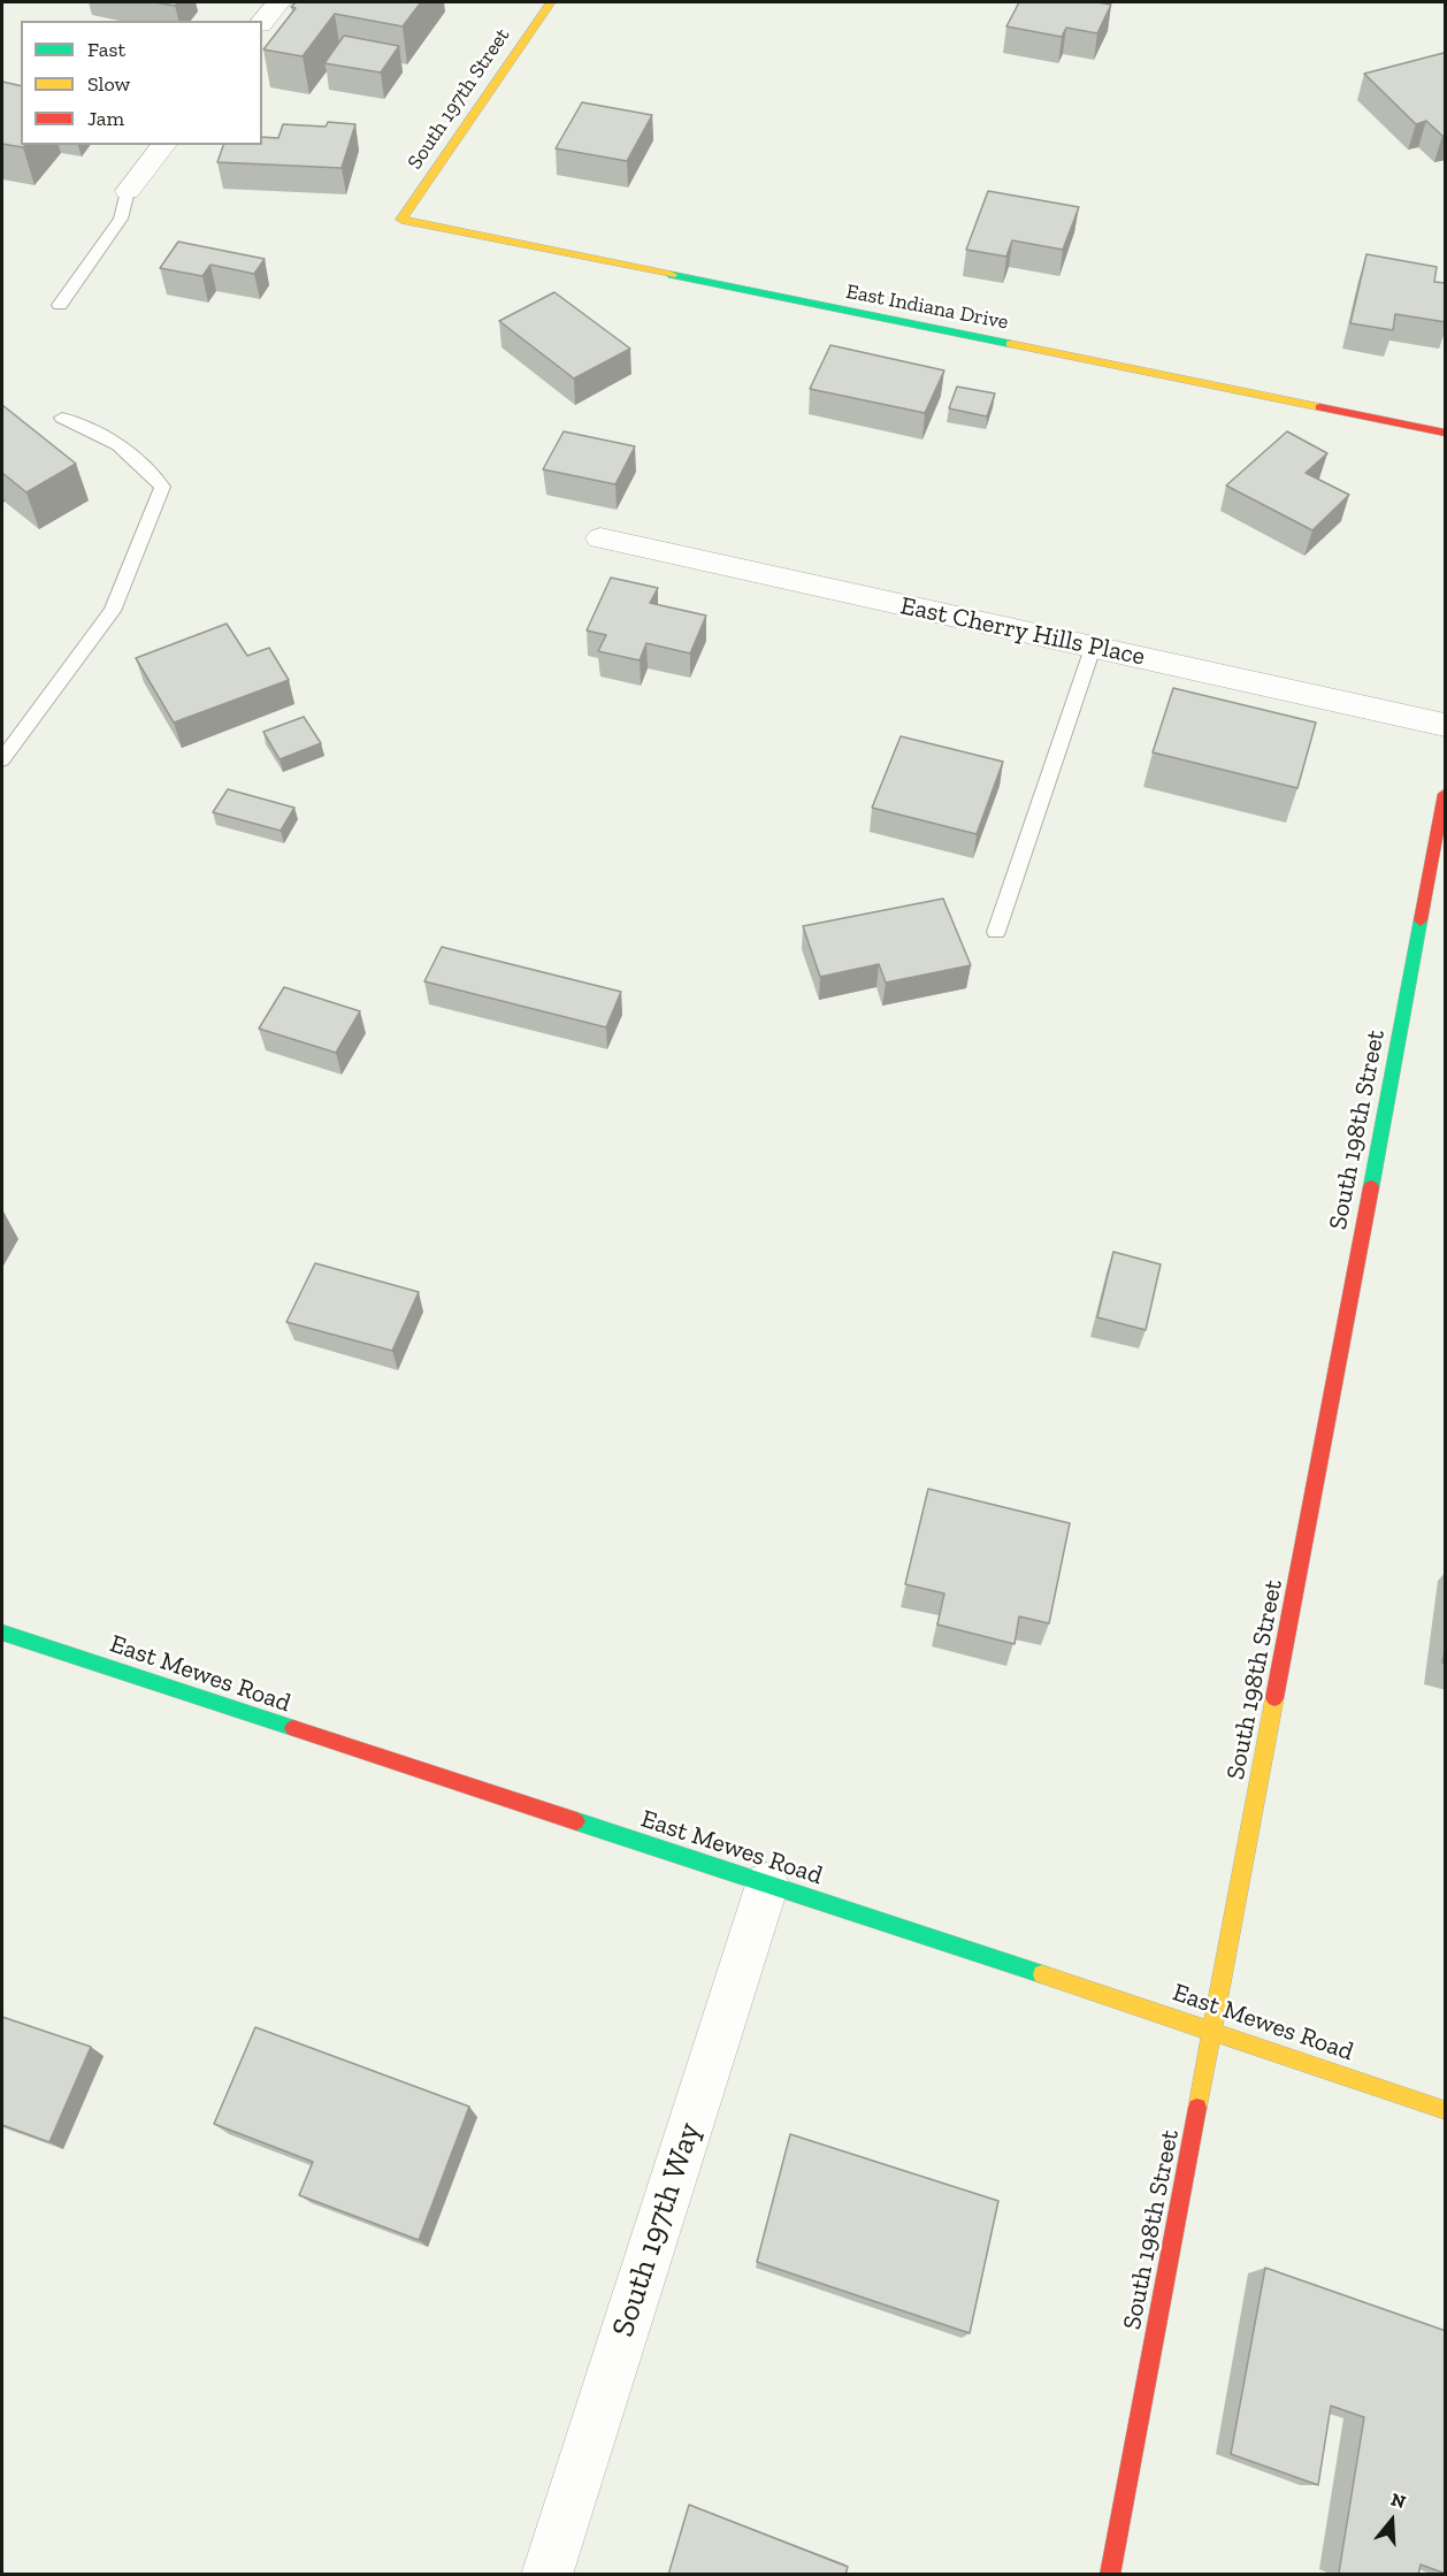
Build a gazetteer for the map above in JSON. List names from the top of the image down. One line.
{"streets":{"street":["South 197th Street","East Indiana Drive","East Cherry Hills Place","South 198th Street","East Mewes Road","South 197th Way"]},"crossings":[["South 197th Street","East Indiana Drive"],["South 198th Street","East Mewes Road"],["East Mewes Road","South 197th Way"]],"legend":["Fast","Slow","Jam"],"north":"top"}
